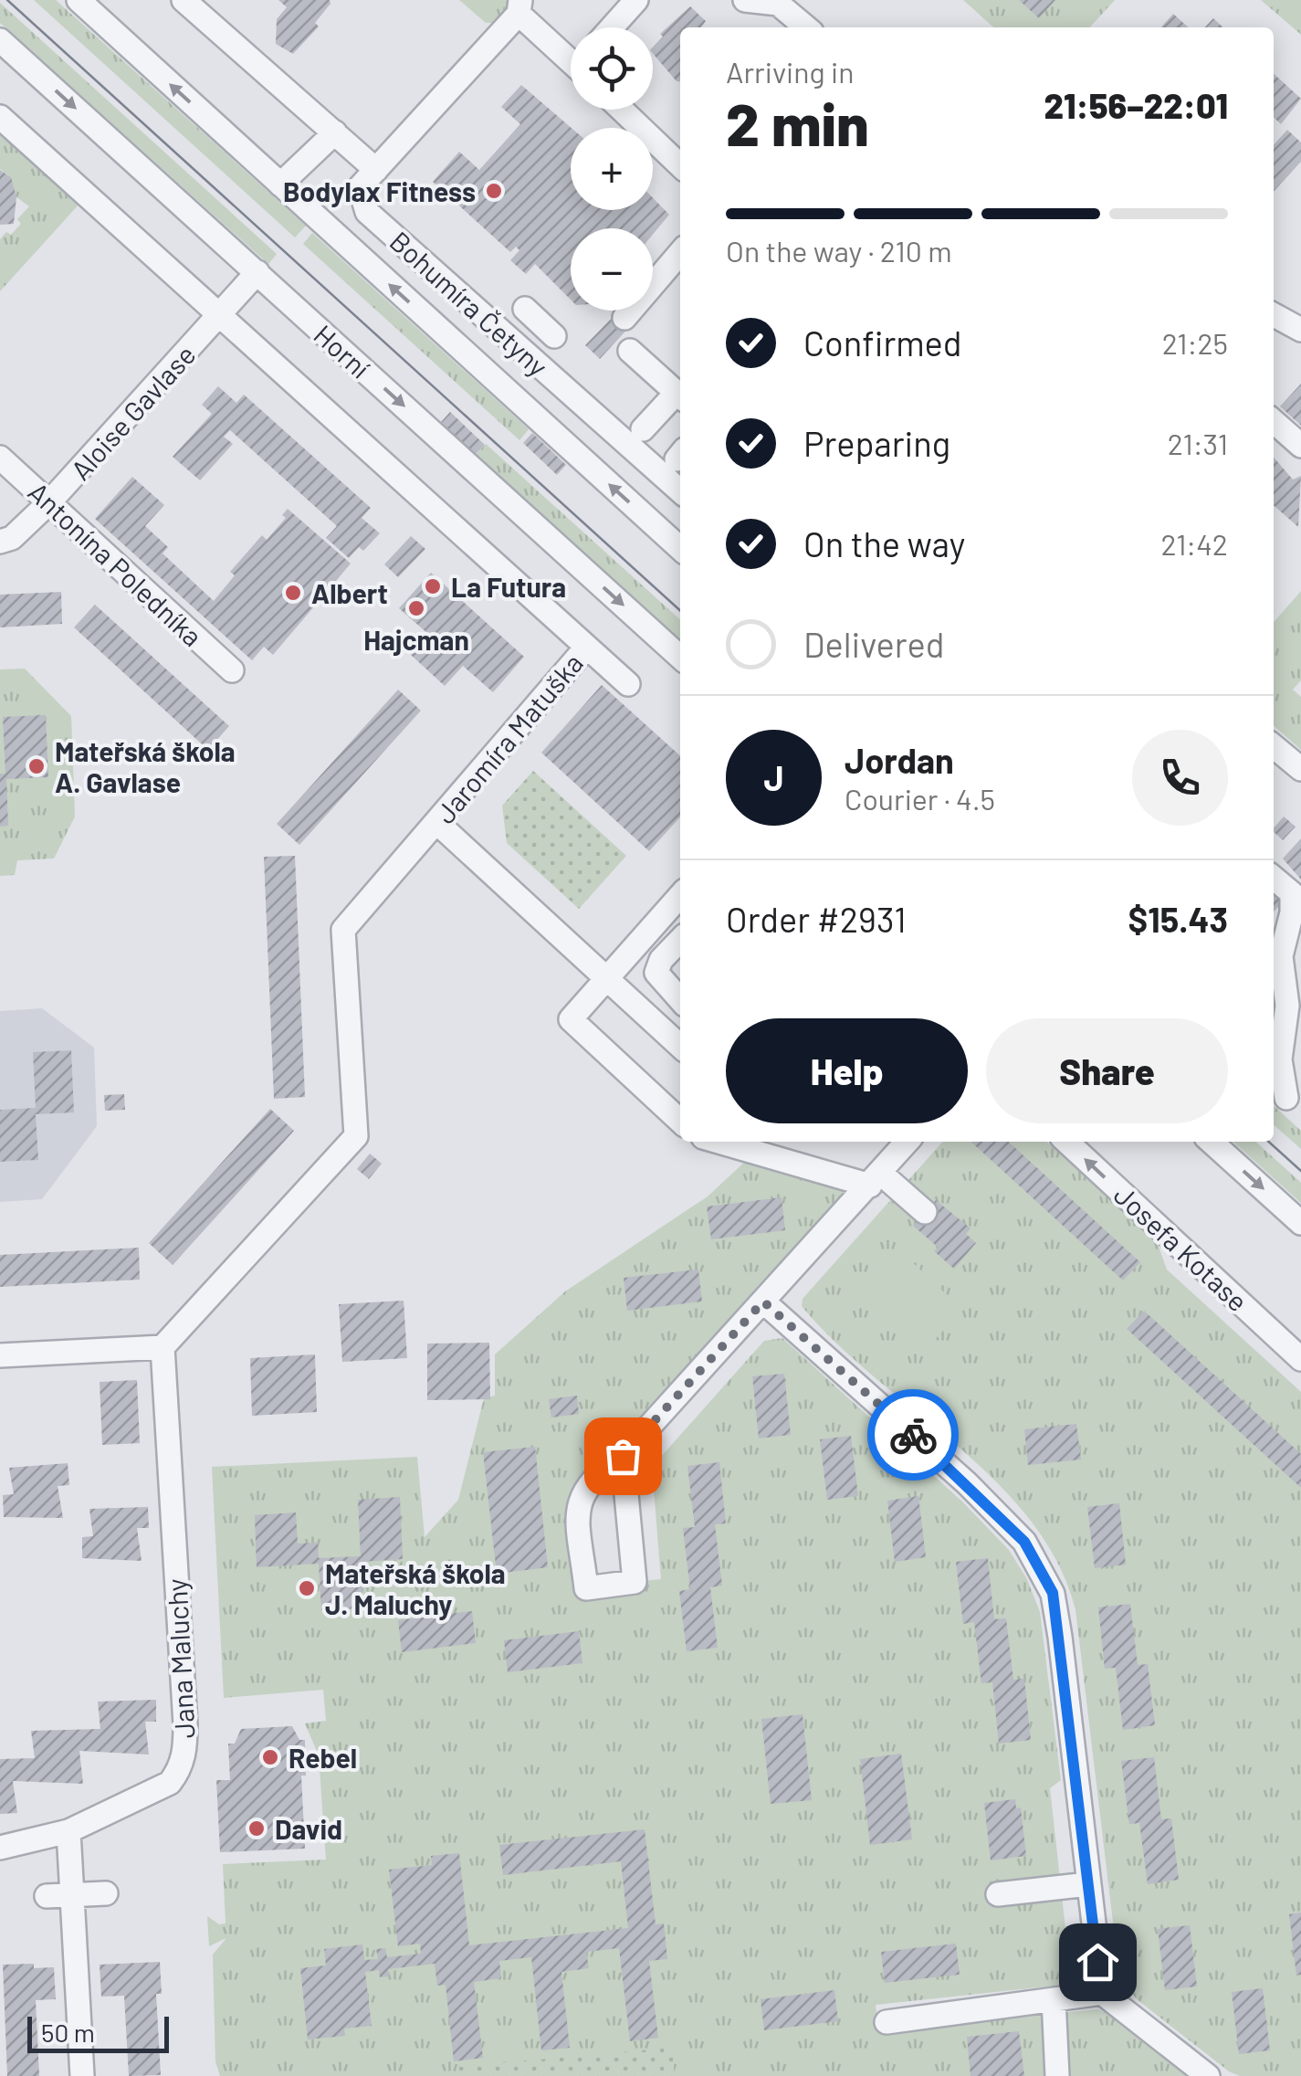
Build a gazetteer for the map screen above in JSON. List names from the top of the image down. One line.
{"streets":{"street":["Bohumíra Četyny","Horní","Aloise Gavlase","Antonína Poledníka","Jaromíra Matuška","Josefa Kotase","Jana Maluchy"]},"crossings":[["Horní","Aloise Gavlase"],["Aloise Gavlase","Antonína Poledníka"],["Aloise Gavlase","Jaromíra Matuška"],["Jaromíra Matuška","Jana Maluchy"]],"places":["Bodylax Fitness","La Futura","Albert","Hajcman","Mateřská škola A. Gavlase","Mateřská škola J. Maluchy","Rebel","David"],"scale_bar":"50 m","page":{"map_buttons":["+","−"],"heading":["2 min","Arriving in","21:56–22:01"],"panel":["Jordan","Courier · 4.5","Order #2931","$15.43"],"bar":"On the way · 210 m","list":[["Confirmed","21:25"],["Preparing","21:31"],["On the way","21:42"],"Delivered"],"round":"J","buttons":["Help","Share"],"scale":"50 m"}}
